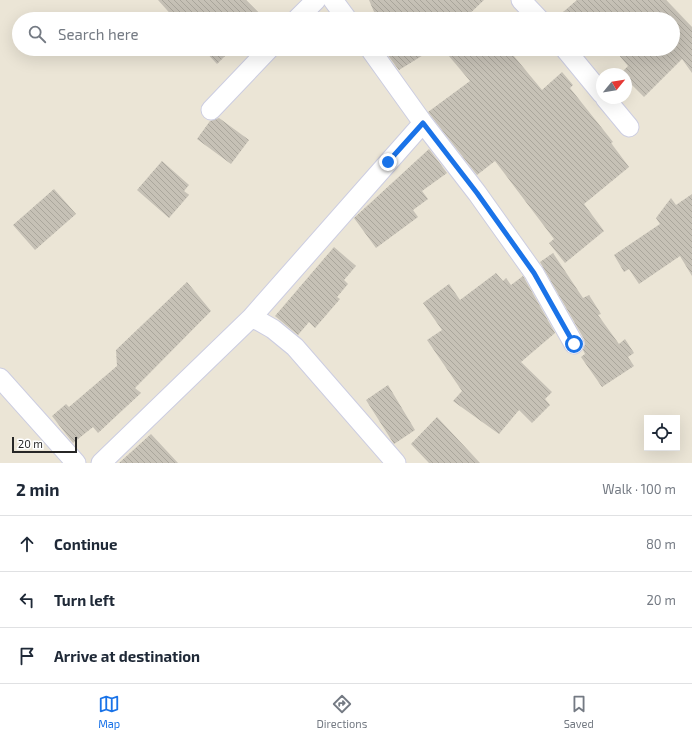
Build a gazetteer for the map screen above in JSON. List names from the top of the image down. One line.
{"scale_bar":"20 m","north":"top right","page":{"search":"Search here","scale":"20 m","heading":["2 min","Walk · 100 m"],"list":[["Continue","80 m"],["Turn left","20 m"],"Arrive at destination"],"nav":["Map","Directions","Saved"]}}
